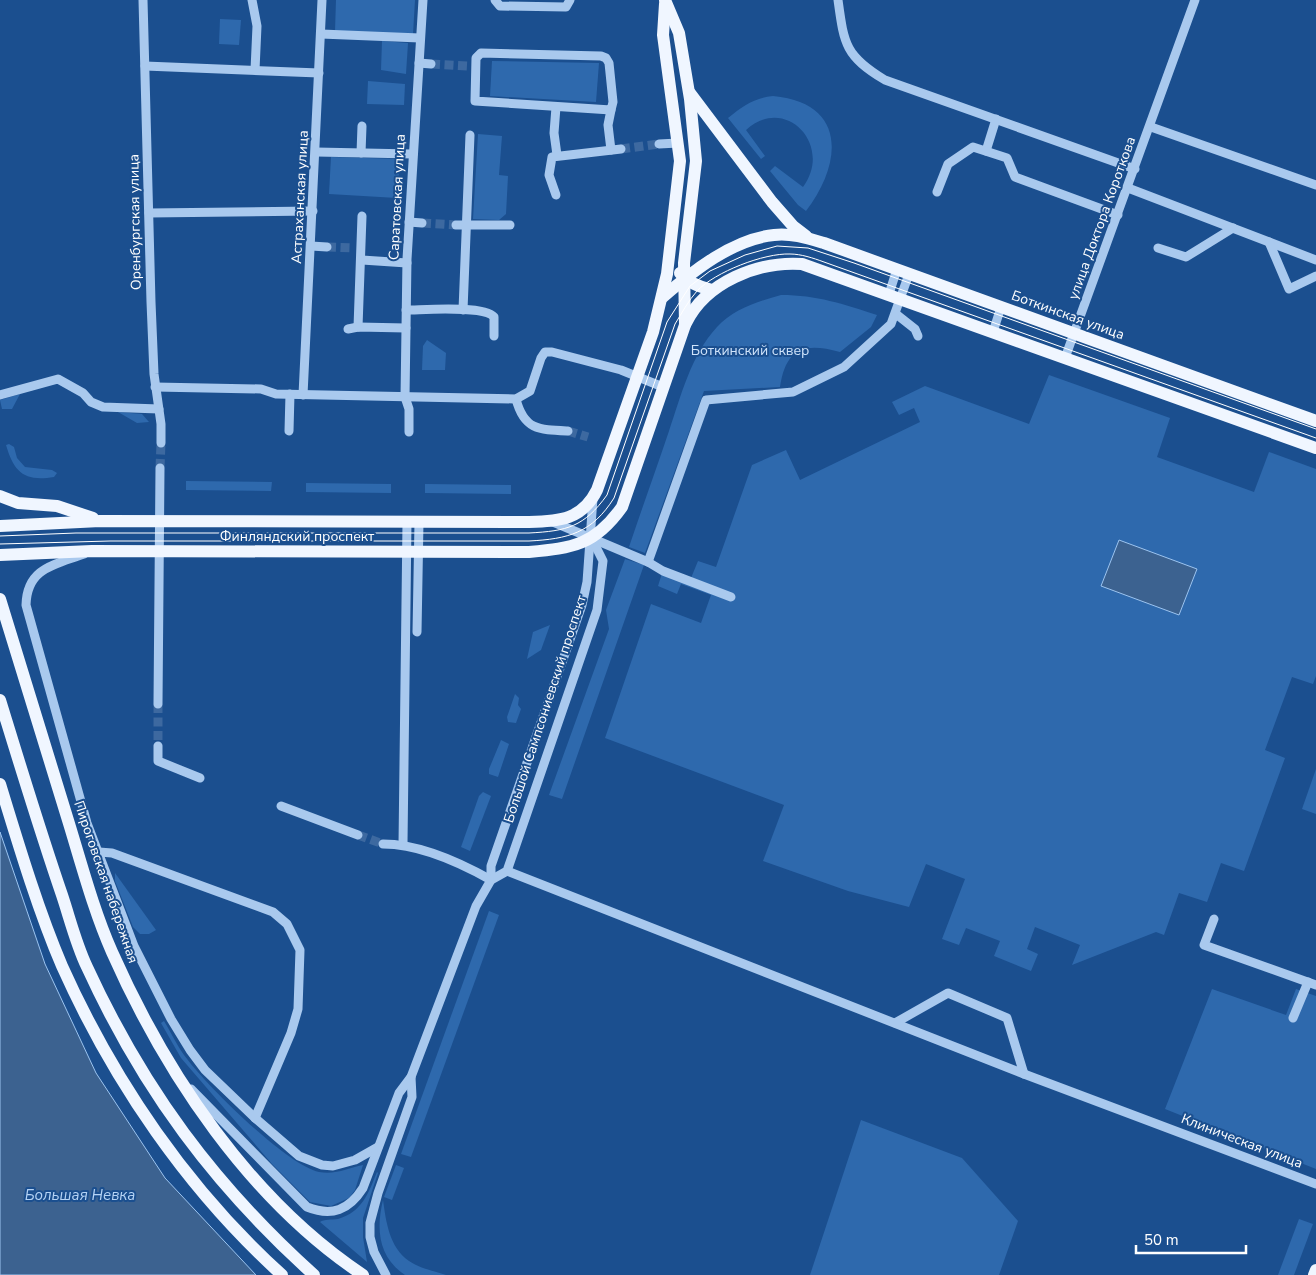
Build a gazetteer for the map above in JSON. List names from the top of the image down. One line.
{"streets":{"main road":["Боткинская улица","Финляндский проспект","Пироговская набережная"],"street":["Астраханская улица","Саратовская улица","улица Доктора Короткова","Оренбургская улица","Большой Сампсониевский проспект","Клиническая улица"]},"crossings":[["улица Доктора Короткова","Боткинская улица"],["Финляндский проспект","Большой Сампсониевский проспект"],["Большой Сампсониевский проспект","Клиническая улица"]],"water":["Большая Невка"],"parks":["Боткинский сквер"],"scale_bar":"50 m"}
